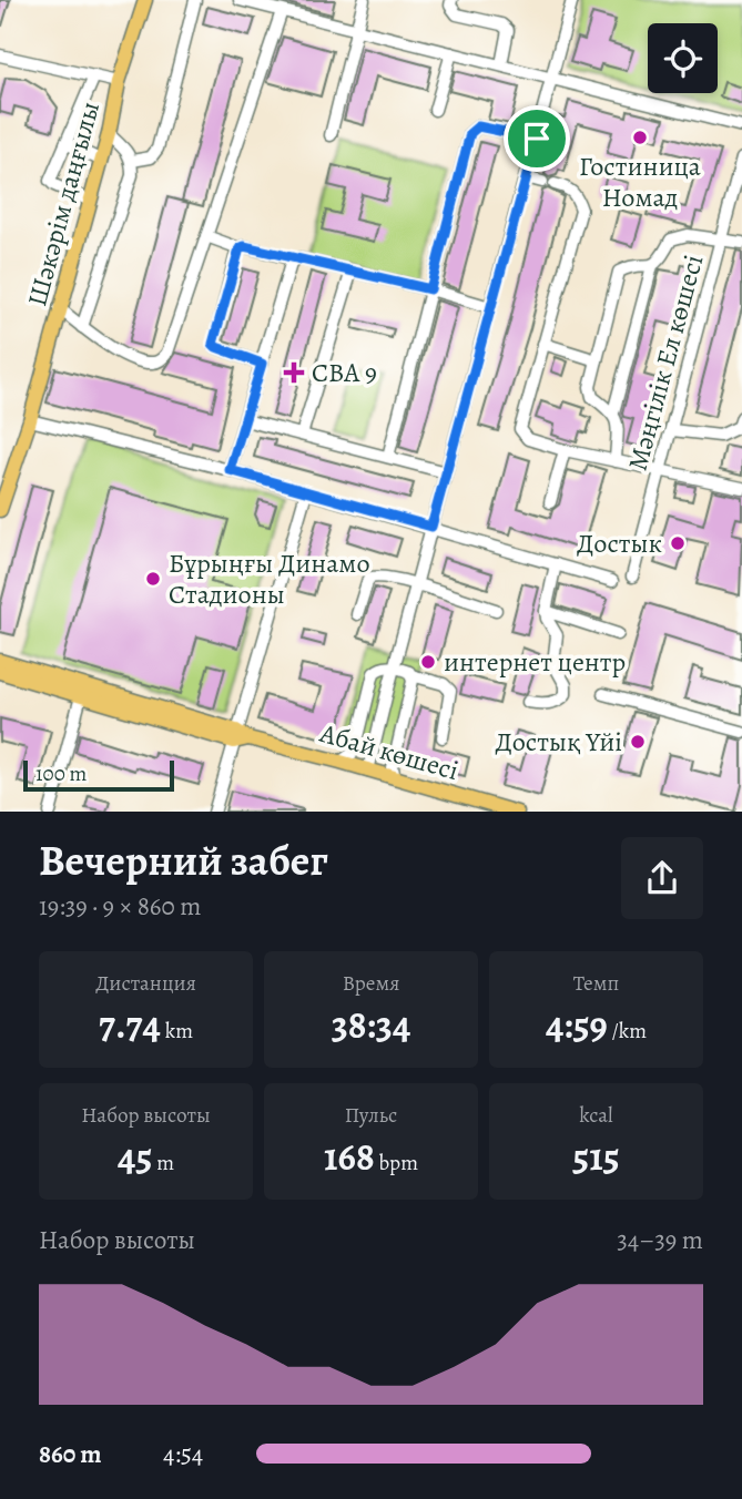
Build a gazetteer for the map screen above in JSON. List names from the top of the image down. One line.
{"streets":{"main road":["Шәкәрім даңғылы","Абай көшесі"],"street":["Мәңгілік Ел көшесі"]},"places":{"other":["Гостиница Номад","Достык","Бұрыңғы Динамо Стадионы","интернет центр","Достық Үйі"],"health":["СВА 9"]},"scale_bar":"100 m","page":{"scale":"100 m","heading":["Вечерний забег","19:39 · 9 × 860 m"],"stats":[["Дистанция","7.74 km"],["Время","38:34"],["Темп","4:59 /km"],["Набор высоты","45 m"],["Пульс","168 bpm"],["kcal","515"]],"chart":["Набор высоты","34–39 m"],"list":[{"name":"860 m","note":"4:54"}]}}
